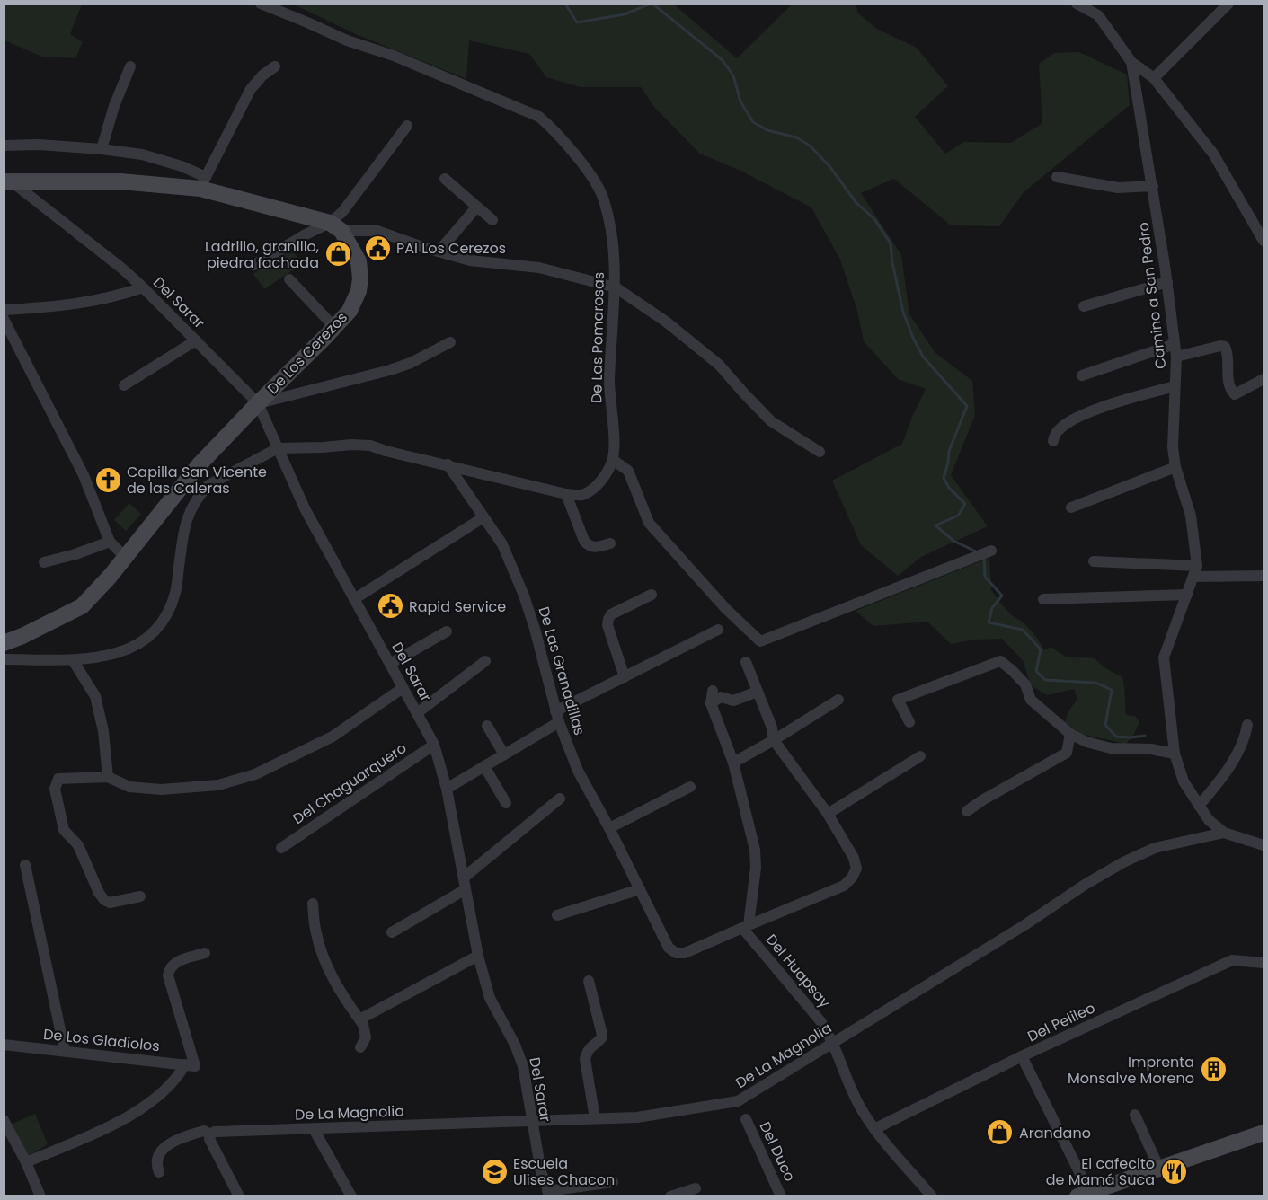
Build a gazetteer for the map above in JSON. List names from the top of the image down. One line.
{"streets":{"street":["Camino a San Pedro","Del Sarar","De Las Pomarosas","De Los Cerezos","De Las Granadillas","Del Chaguarquero","Del Huapsay","Del Pelileo","De Los Gladiolos","De La Magnolia","Del Duco"]},"crossings":[["Camino a San Pedro","De La Magnolia"],["Del Sarar","De Los Cerezos"],["Del Sarar","Del Chaguarquero"],["Del Sarar","De La Magnolia"],["De Las Granadillas","Del Huapsay"],["Del Huapsay","Del Pelileo"],["Del Huapsay","De La Magnolia"]],"places":{"public building":["PAI Los Cerezos","Rapid Service"],"shop":["Ladrillo, granillo, piedra fachada","Arandano"],"church":["Capilla San Vicente de las Caleras"],"building":["Imprenta Monsalve Moreno"],"school or university":["Escuela Ulises Chacon"],"restaurant":["El cafecito de Mamá Suca"]}}
